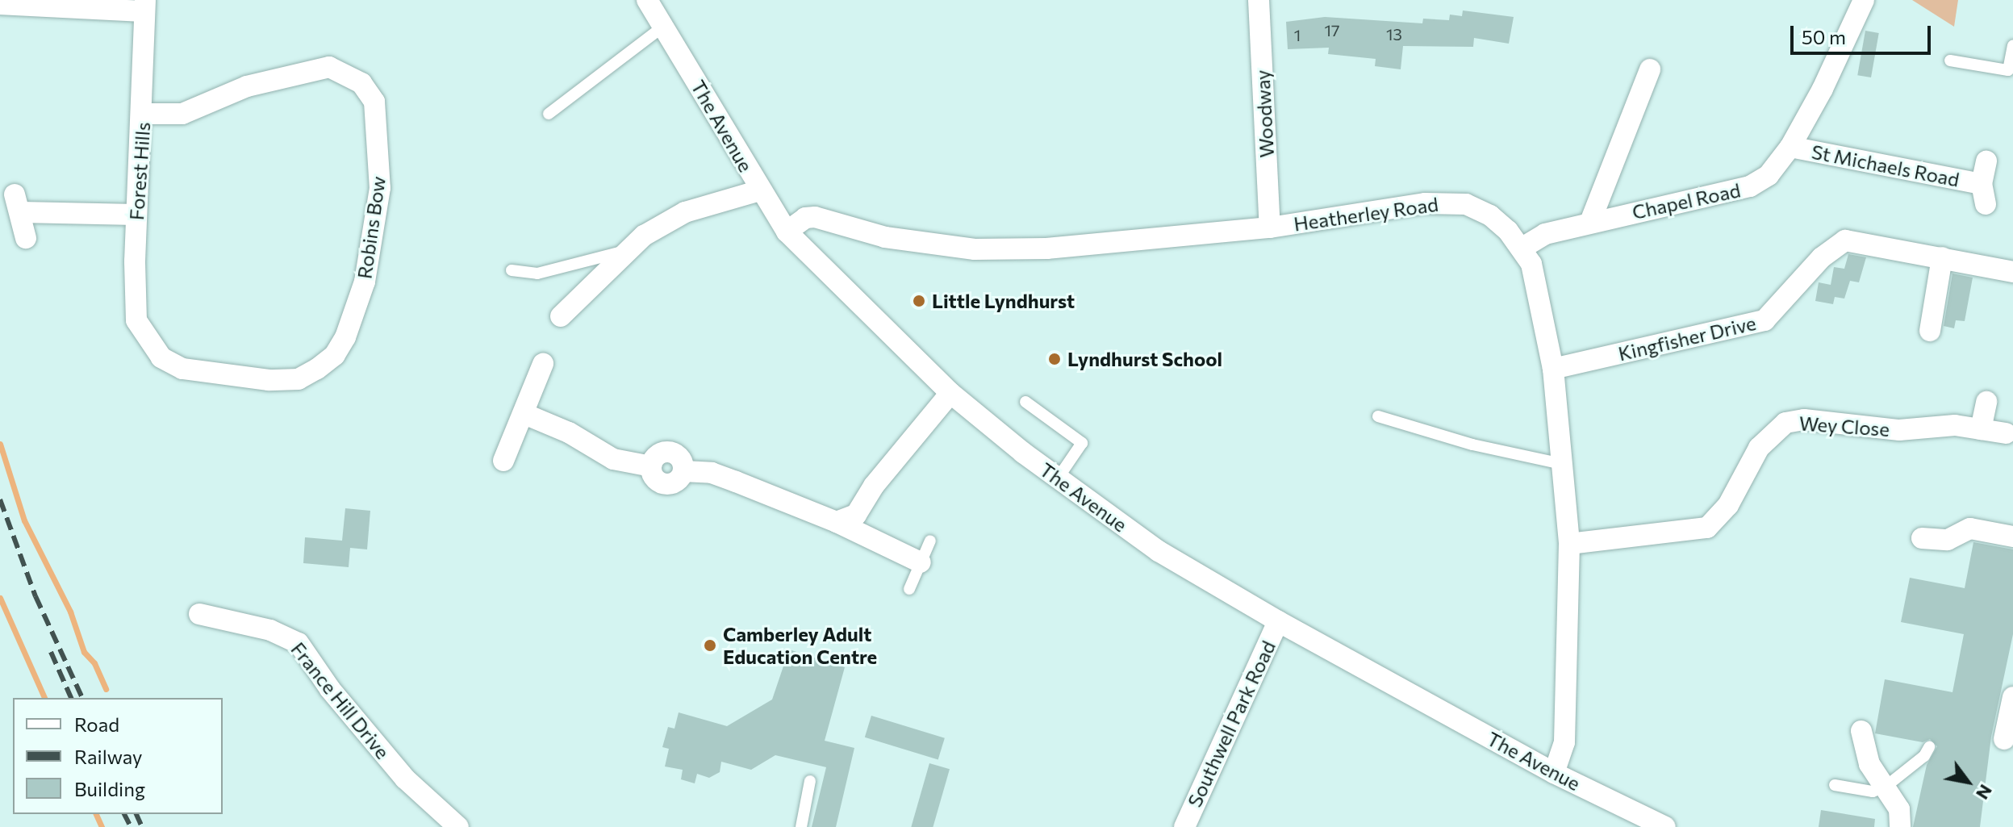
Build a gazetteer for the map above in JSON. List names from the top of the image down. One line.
{"streets":{"street":["Woodway","The Avenue","St Michaels Road","Forest Hills","Chapel Road","Heatherley Road","Robins Bow","Kingfisher Drive","Wey Close","France Hill Drive","Southwell Park Road"]},"crossings":[["Woodway","Heatherley Road"],["The Avenue","Heatherley Road"],["The Avenue","Southwell Park Road"],["St Michaels Road","Chapel Road"],["Forest Hills","Robins Bow"],["Chapel Road","Heatherley Road"],["Heatherley Road","Kingfisher Drive"],["Heatherley Road","Wey Close"]],"places":["Little Lyndhurst","Lyndhurst School","Camberley Adult Education Centre"],"house_numbers":["17","13","1"],"legend":["Road","Railway","Building"],"scale_bar":"50 m","north":"bottom right"}
